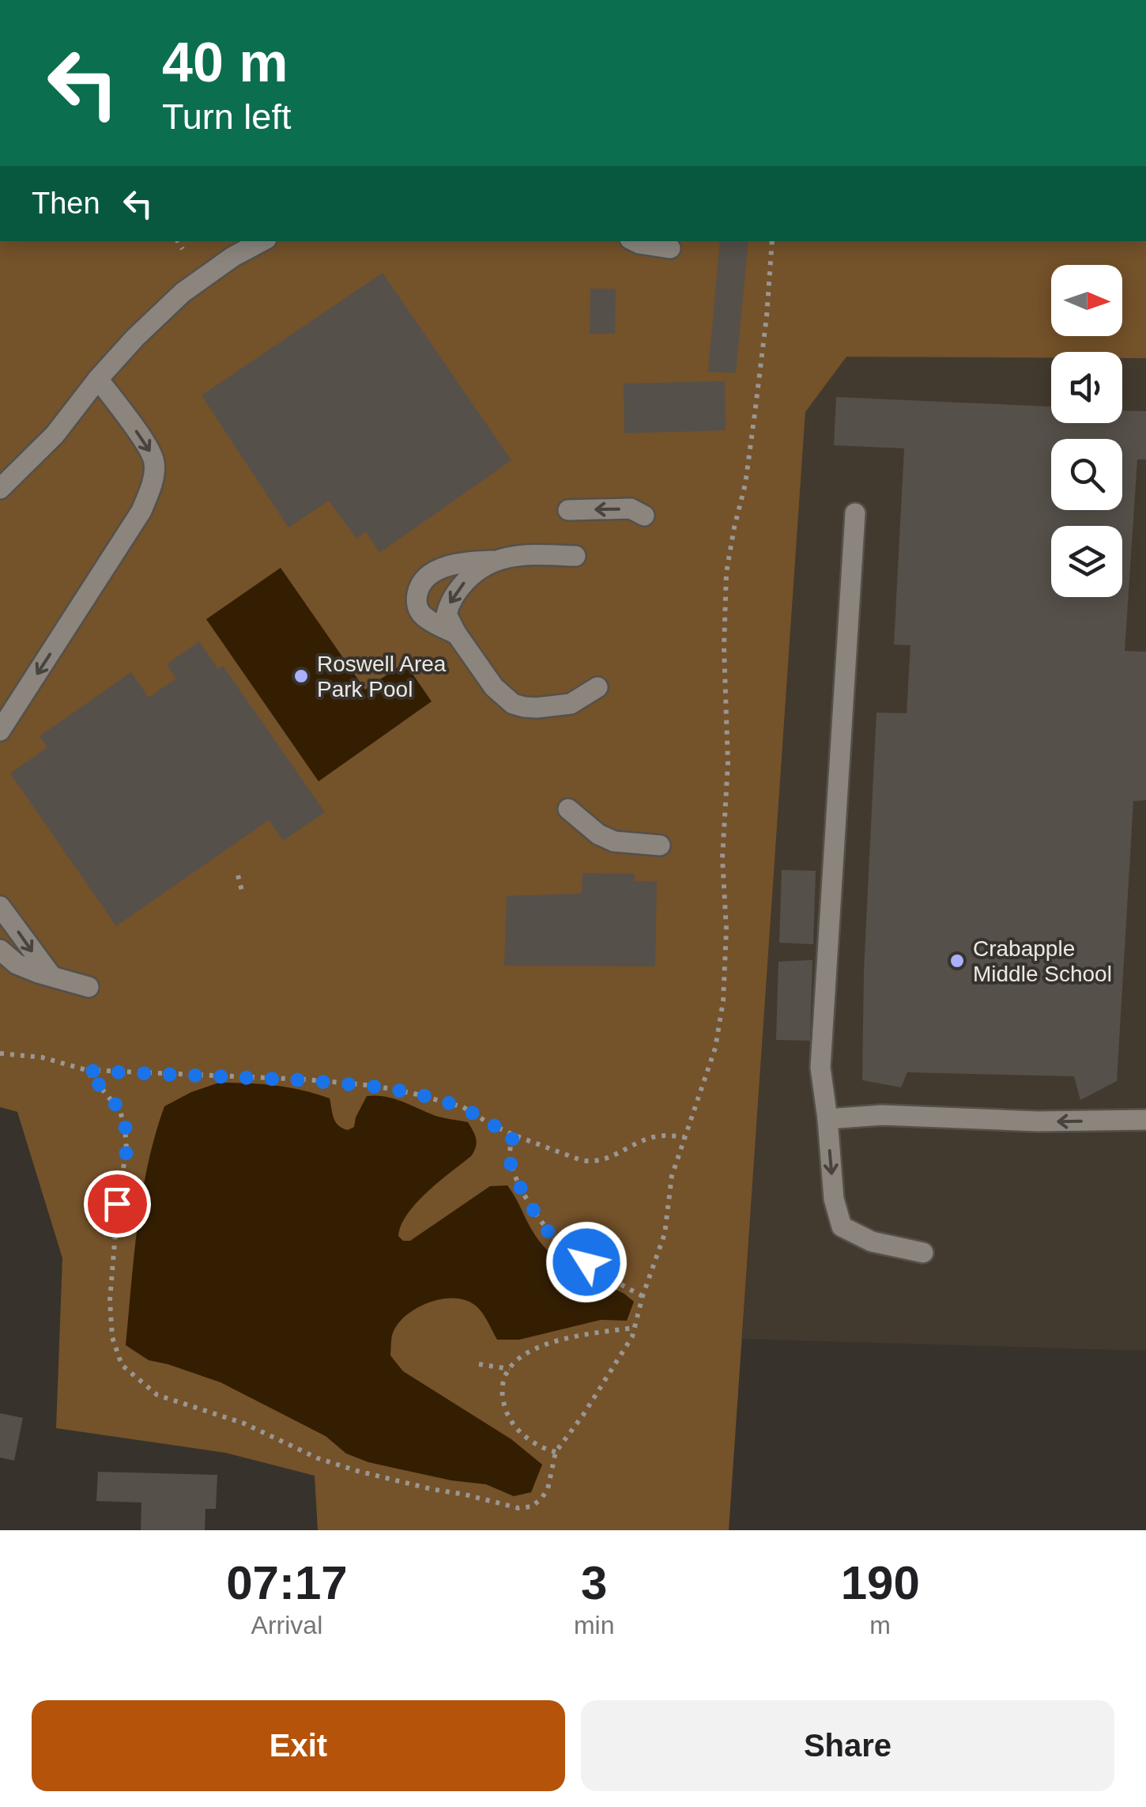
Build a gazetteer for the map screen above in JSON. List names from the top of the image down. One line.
{"places":["Roswell Area Park Pool","Crabapple Middle School"],"north":"right","page":{"turn":["40 m","Turn left"],"then":"Then","eta":["07:17","Arrival","3","min","190","m"],"buttons":["Exit","Share"]}}
